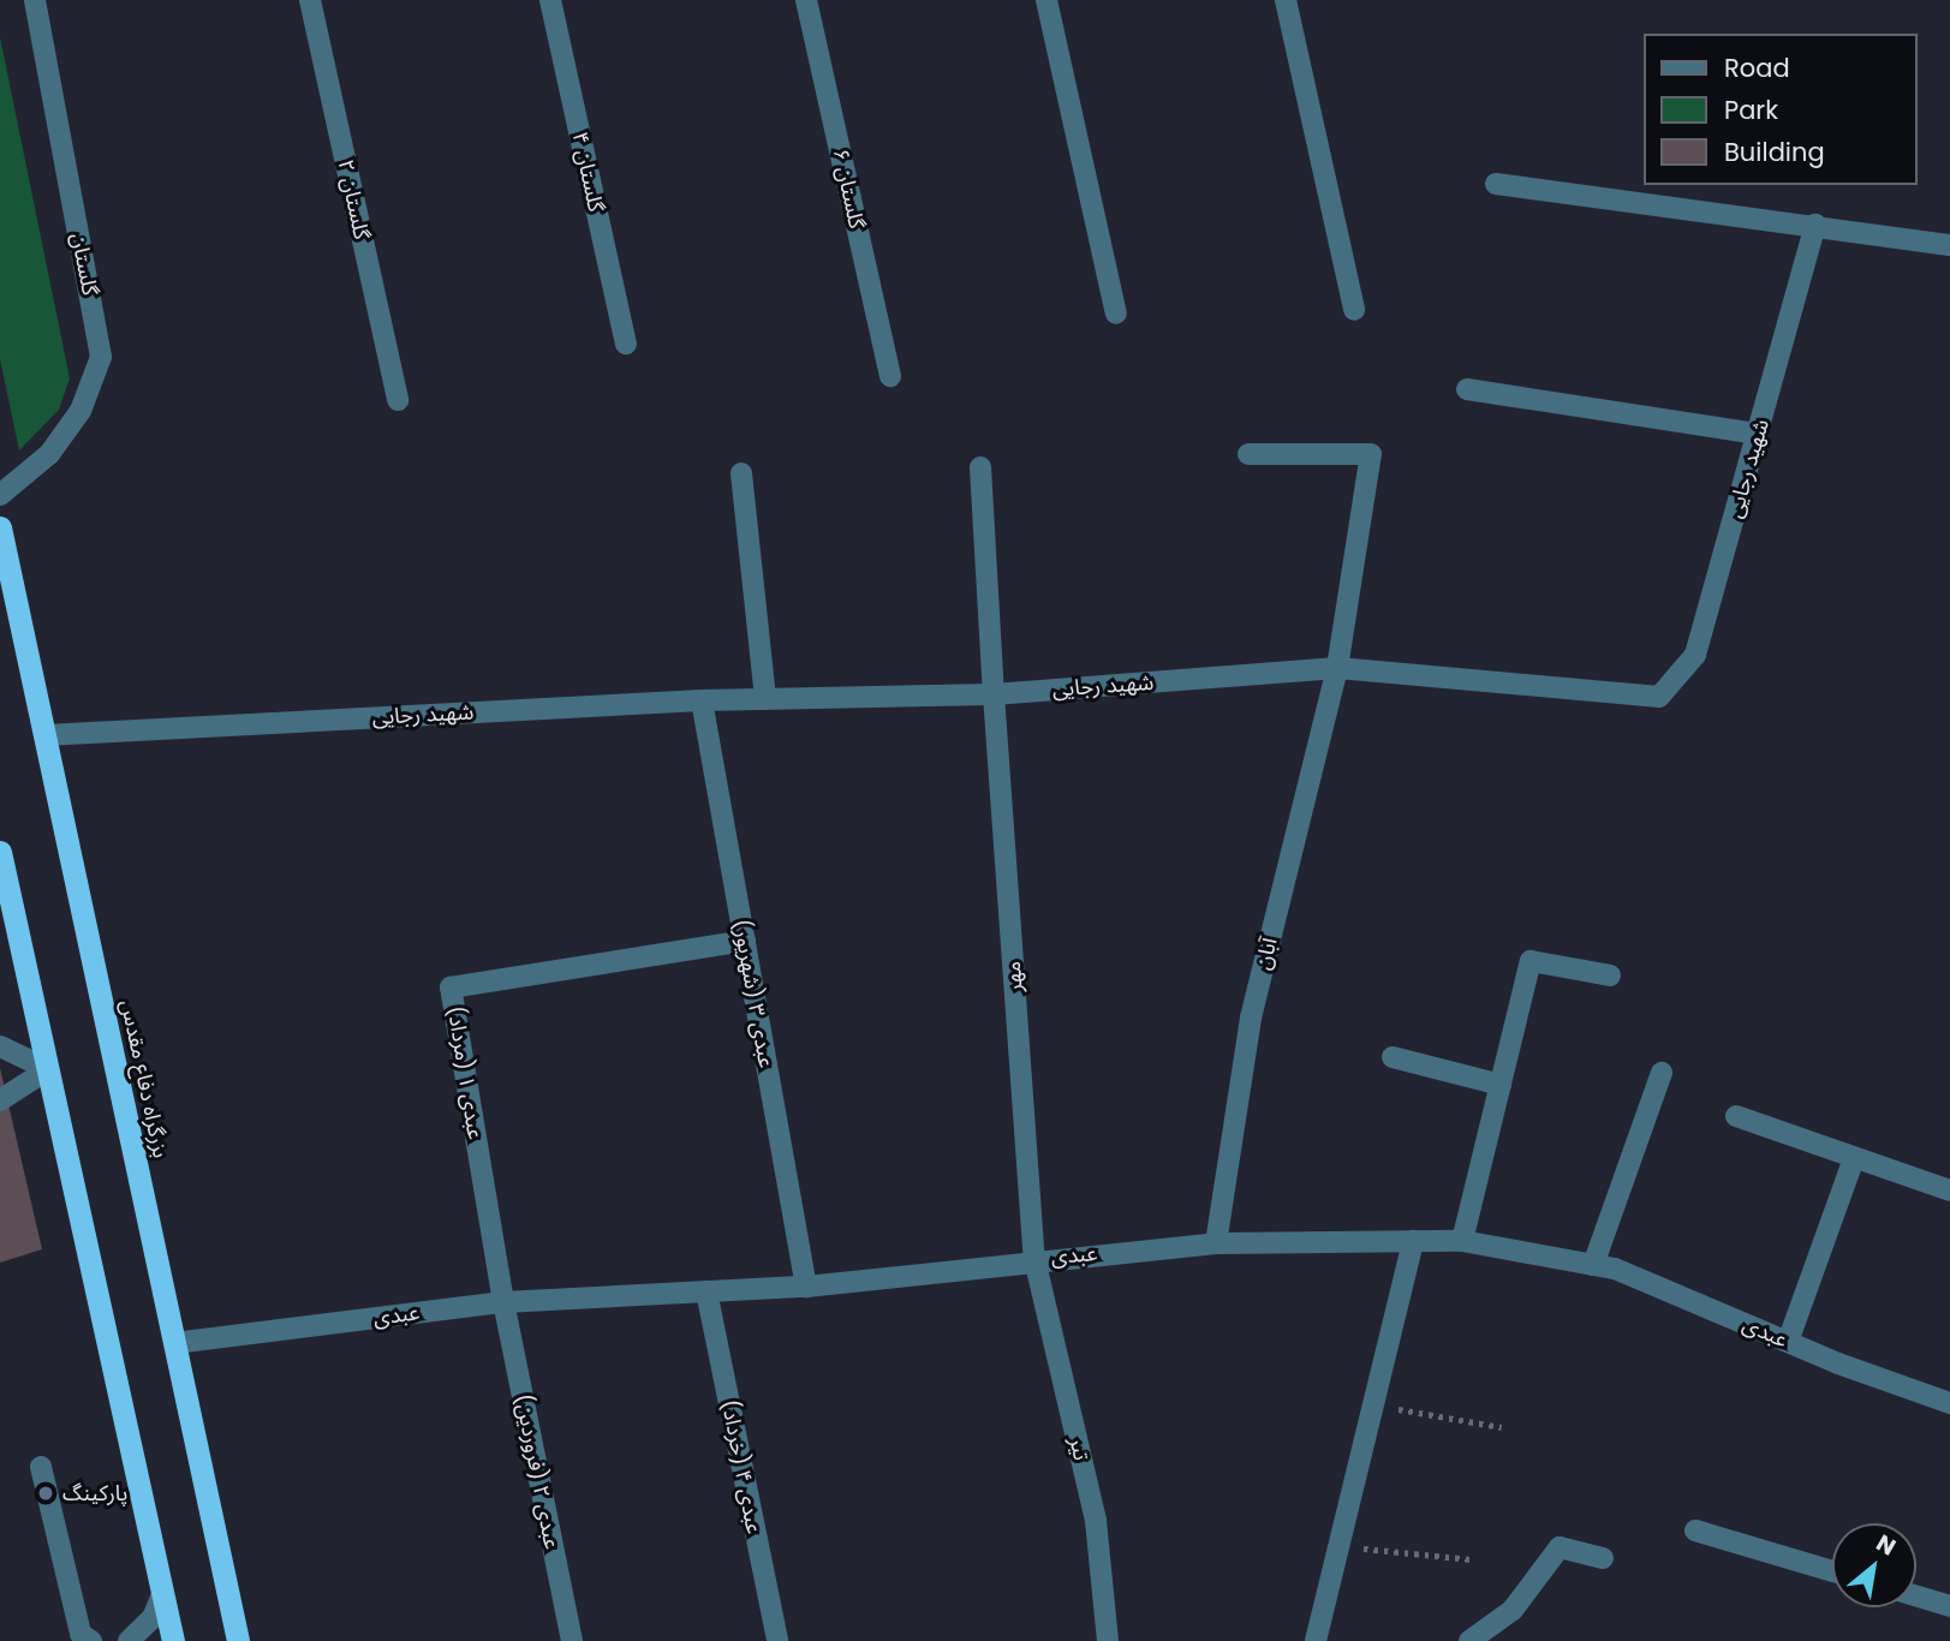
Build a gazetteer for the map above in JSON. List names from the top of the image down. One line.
{"streets":{"highway":["بزرگراه دفاع مقدس"],"street":["گلستان ۴","گلستان ۶","گلستان ۲","گلستان","شهید رجایی","آبان","مهر","عبدی ۳ (شهریور)","عبدی ۱ (مرداد)","عبدی","تیر","عبدی ۴ (خرداد)","عبدی ۲ (فروردین)"]},"crossings":[["شهید رجایی","آبان"],["شهید رجایی","مهر"],["شهید رجایی","عبدی ۳ (شهریور)"],["شهید رجایی","بزرگراه دفاع مقدس"],["آبان","عبدی"],["مهر","عبدی"],["مهر","تیر"],["عبدی ۳ (شهریور)","عبدی ۱ (مرداد)"],["عبدی ۳ (شهریور)","عبدی"],["عبدی ۱ (مرداد)","عبدی"],["عبدی ۱ (مرداد)","عبدی ۲ (فروردین)"],["بزرگراه دفاع مقدس","عبدی"],["عبدی","تیر"],["عبدی","عبدی ۴ (خرداد)"],["عبدی","عبدی ۲ (فروردین)"]],"places":["پارکینگ"],"legend":["Road","Park","Building"],"north":"top right"}
